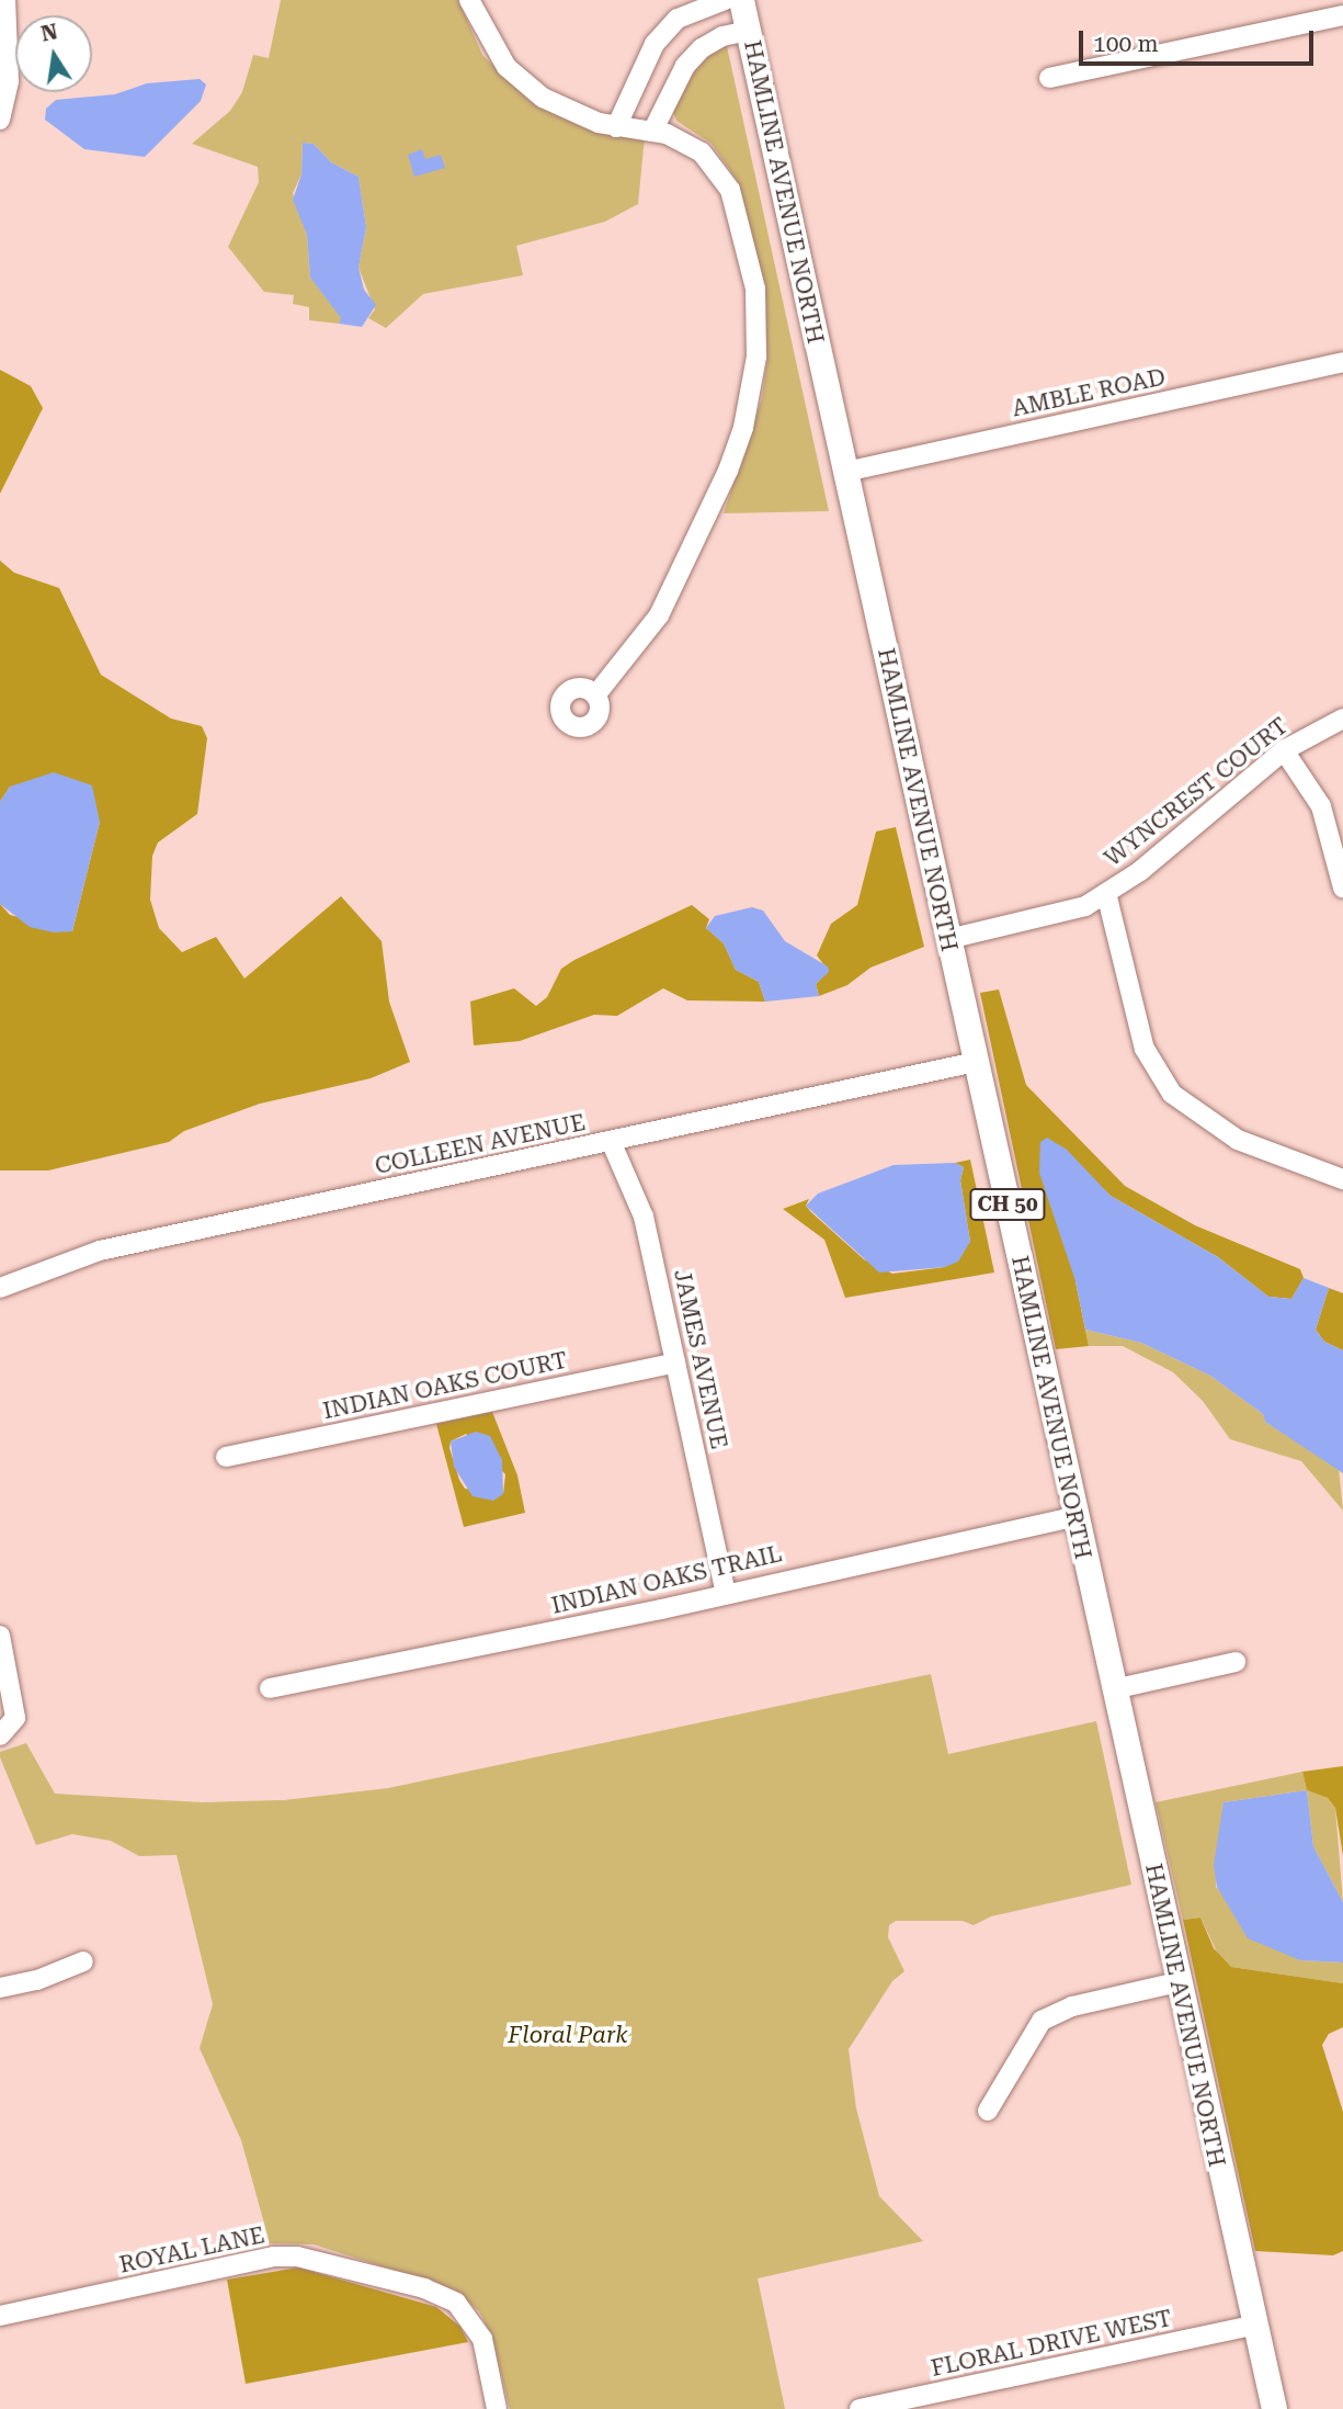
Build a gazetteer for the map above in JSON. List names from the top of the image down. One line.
{"streets":{"main road":["HAMLINE AVENUE NORTH","CH 50"],"street":["AMBLE ROAD","WYNCREST COURT","COLLEEN AVENUE","JAMES AVENUE","INDIAN OAKS COURT","INDIAN OAKS TRAIL","ROYAL LANE","FLORAL DRIVE WEST"]},"crossings":[["HAMLINE AVENUE NORTH","AMBLE ROAD"],["HAMLINE AVENUE NORTH","WYNCREST COURT"],["HAMLINE AVENUE NORTH","COLLEEN AVENUE"],["HAMLINE AVENUE NORTH","INDIAN OAKS TRAIL"],["HAMLINE AVENUE NORTH","FLORAL DRIVE WEST"],["COLLEEN AVENUE","JAMES AVENUE"],["JAMES AVENUE","INDIAN OAKS COURT"],["JAMES AVENUE","INDIAN OAKS TRAIL"]],"parks":["Floral Park"],"scale_bar":"100 m","north":"top"}
